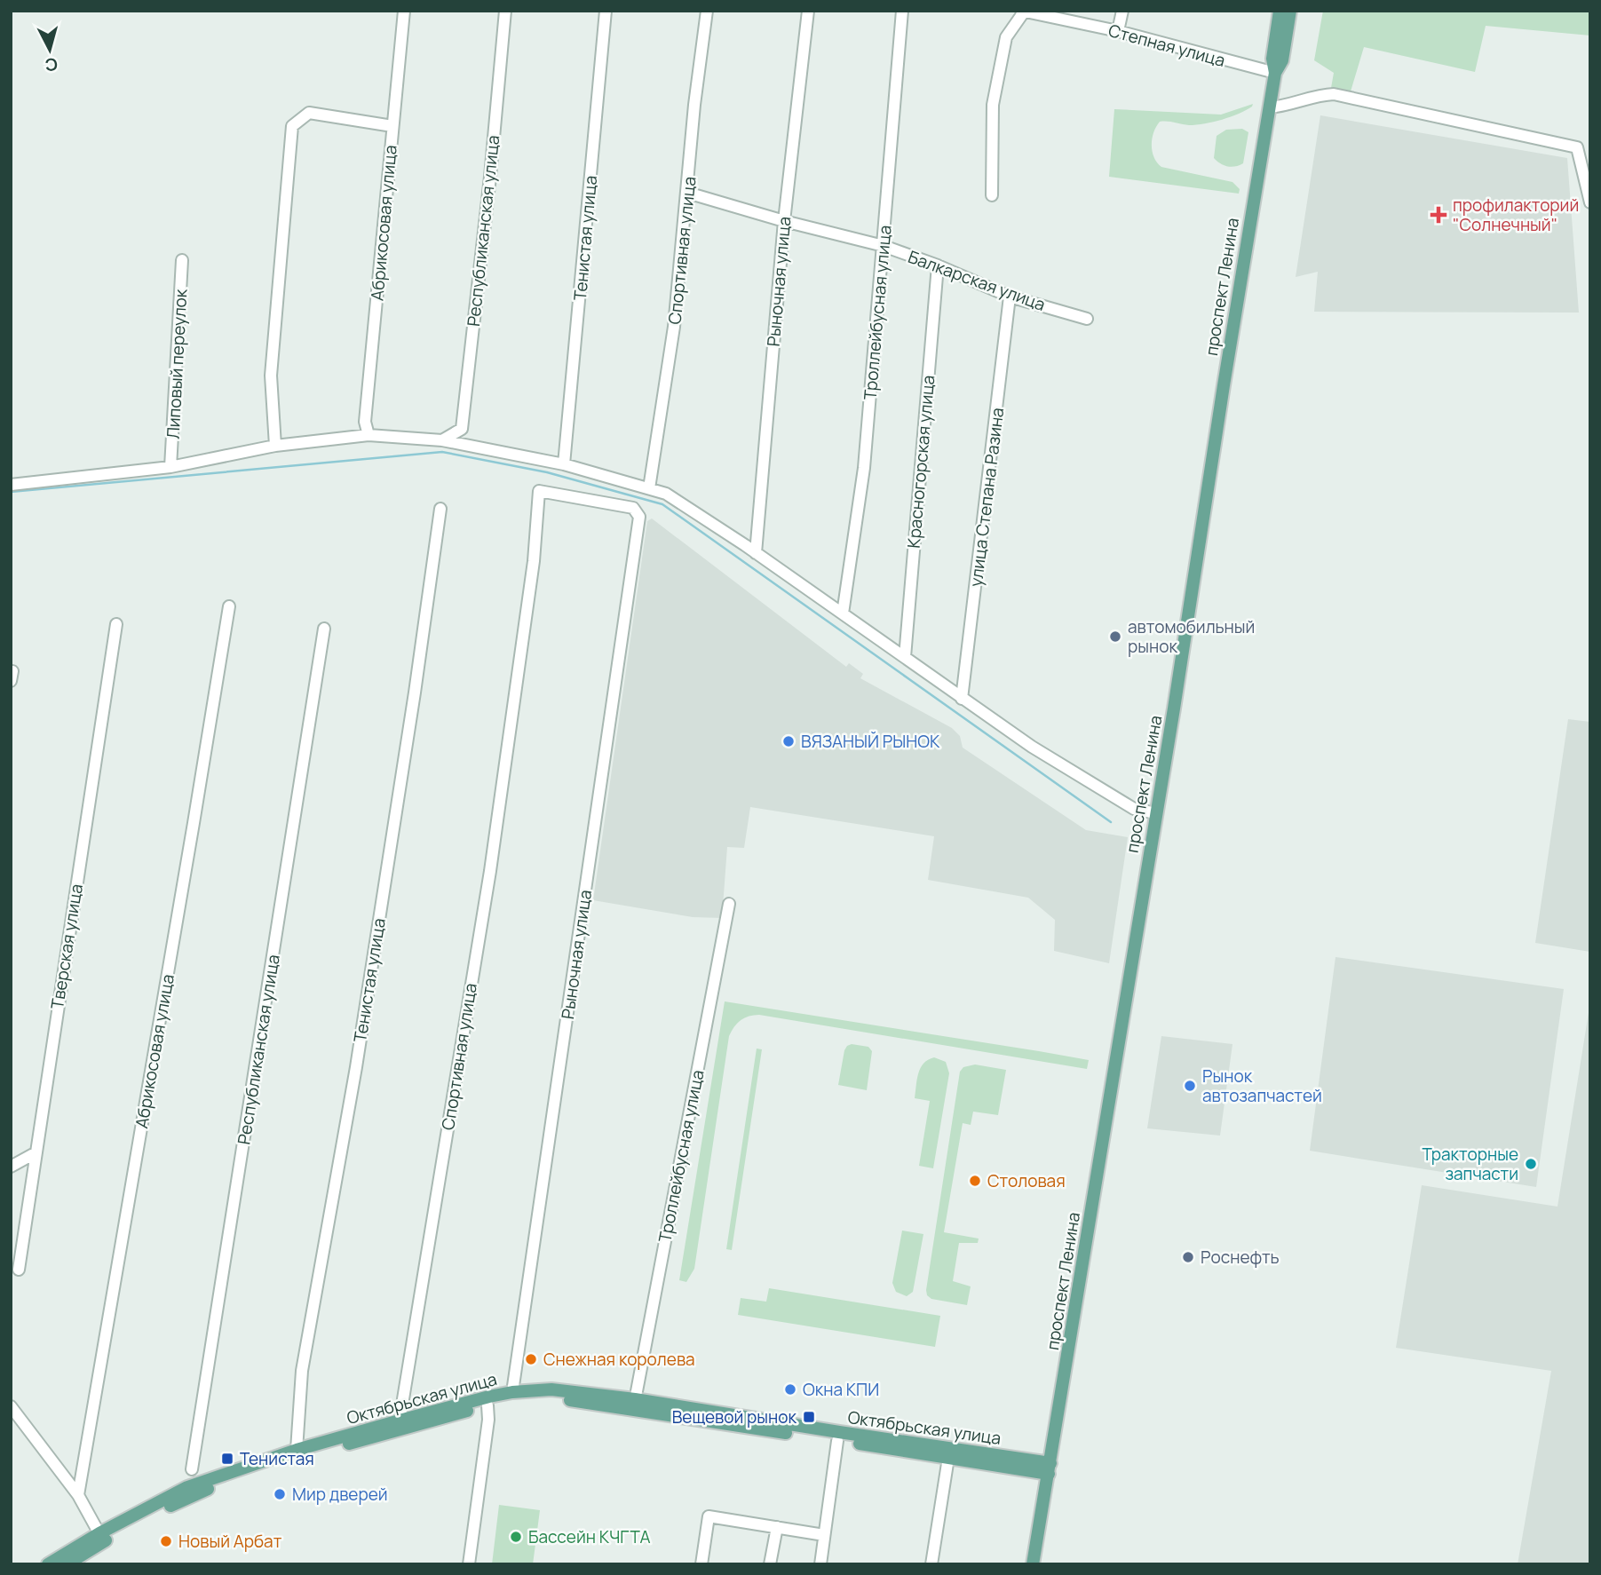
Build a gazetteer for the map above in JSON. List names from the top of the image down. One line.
{"streets":{"main road":["проспект Ленина","Октябрьская улица"],"street":["Степная улица","Абрикосовая улица","Республиканская улица","Тенистая улица","Спортивная улица","Балкарская улица","Рыночная улица","Троллейбусная улица","Липовый переулок","Красногорская улица","улица Степана Разина","Тверская улица"]},"crossings":[["Степная улица","проспект Ленина"],["Тенистая улица","Октябрьская улица"],["Спортивная улица","Балкарская улица"],["Спортивная улица","Рыночная улица"],["Спортивная улица","Октябрьская улица"],["Балкарская улица","Рыночная улица"],["Балкарская улица","Троллейбусная улица"],["Балкарская улица","Красногорская улица"],["Балкарская улица","улица Степана Разина"],["Рыночная улица","Октябрьская улица"],["проспект Ленина","Октябрьская улица"],["Троллейбусная улица","Октябрьская улица"]],"places":{"health":["профилакторий \"Солнечный\""],"other":["автомобильный рынок","ВЯЗАНЫЙ РЫНОК","Рынок автозапчастей","Тракторные запчасти","Столовая","Роснефть","Снежная королева","Окна КПИ","Мир дверей","Бассейн КЧГТА","Новый Арбат"],"transit":["Вещевой рынок","Тенистая"]},"north":"bottom"}
